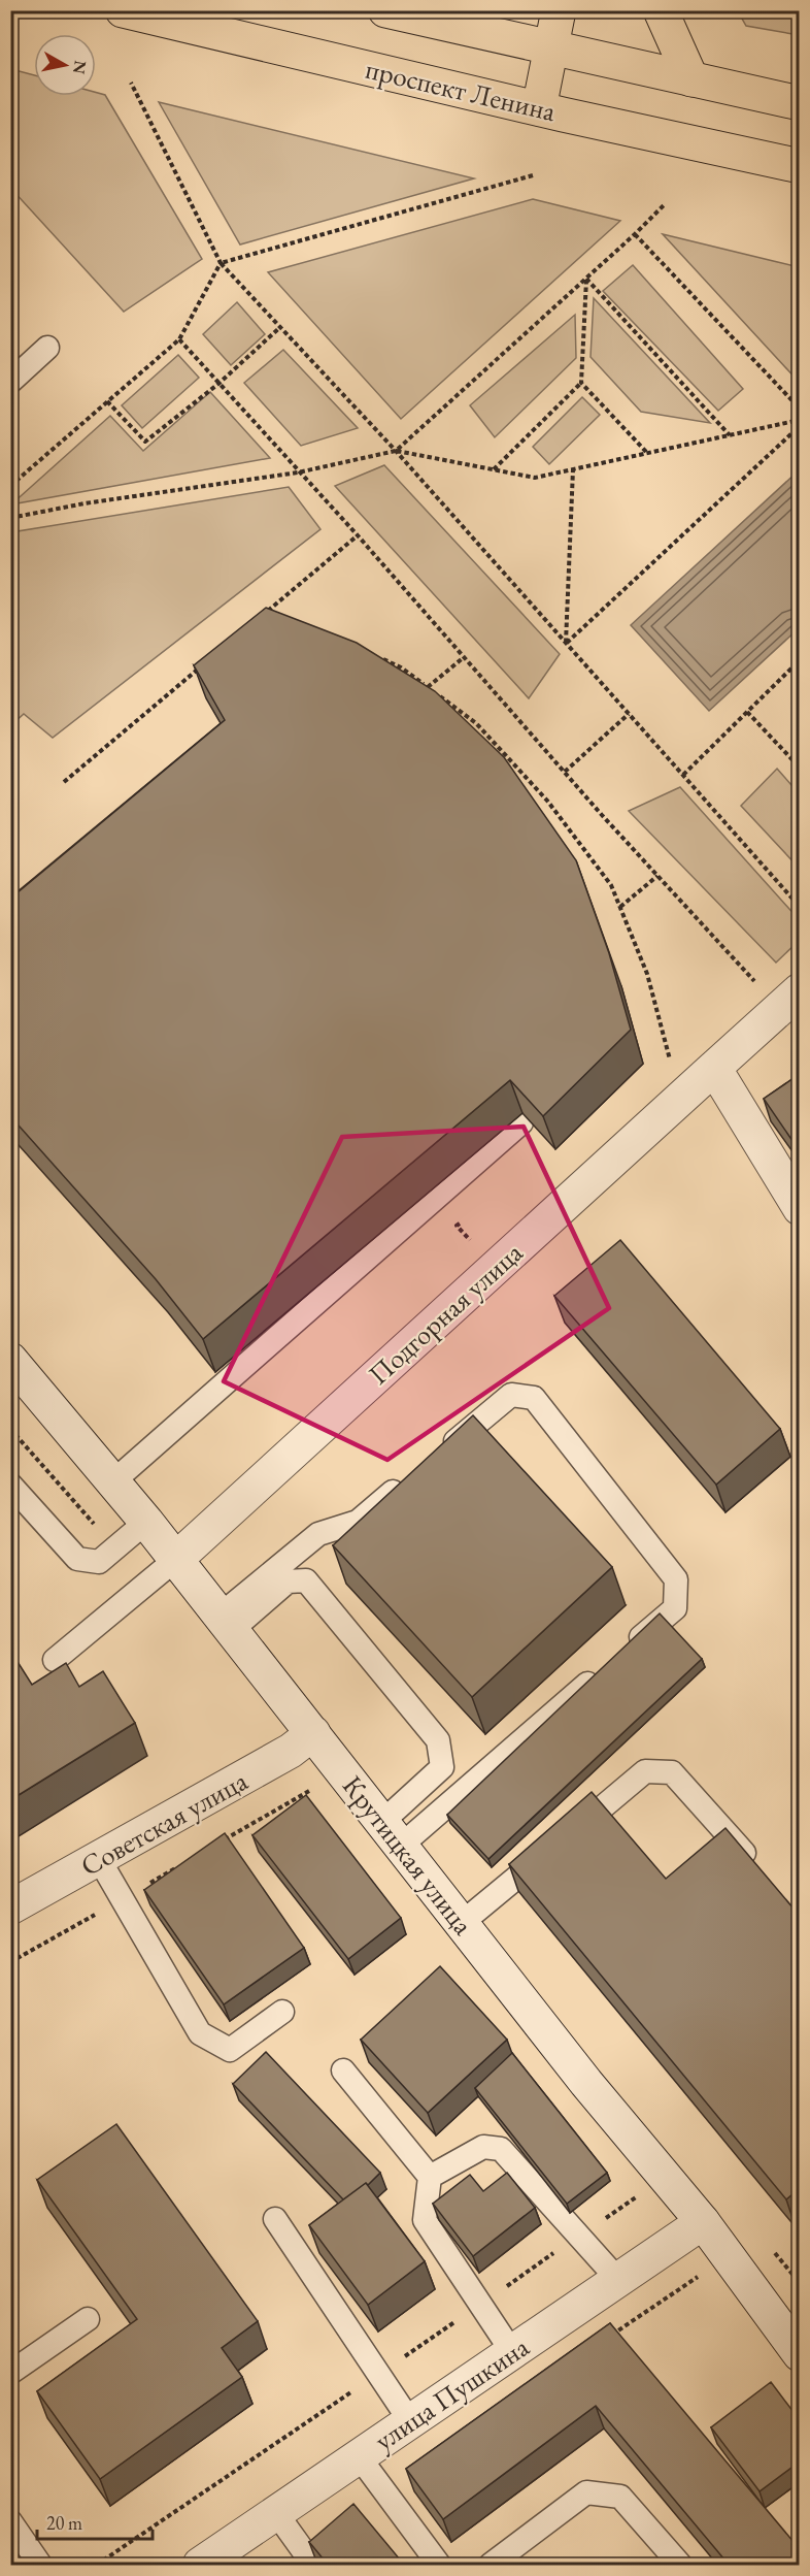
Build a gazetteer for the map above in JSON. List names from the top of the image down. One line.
{"streets":{"main road":["проспект Ленина"],"street":["Подгорная улица","Советская улица","Крутицкая улица","улица Пушкина"]},"crossings":[["Подгорная улица","Крутицкая улица"],["Советская улица","Крутицкая улица"],["Крутицкая улица","улица Пушкина"]],"scale_bar":"20 m","north":"right"}
